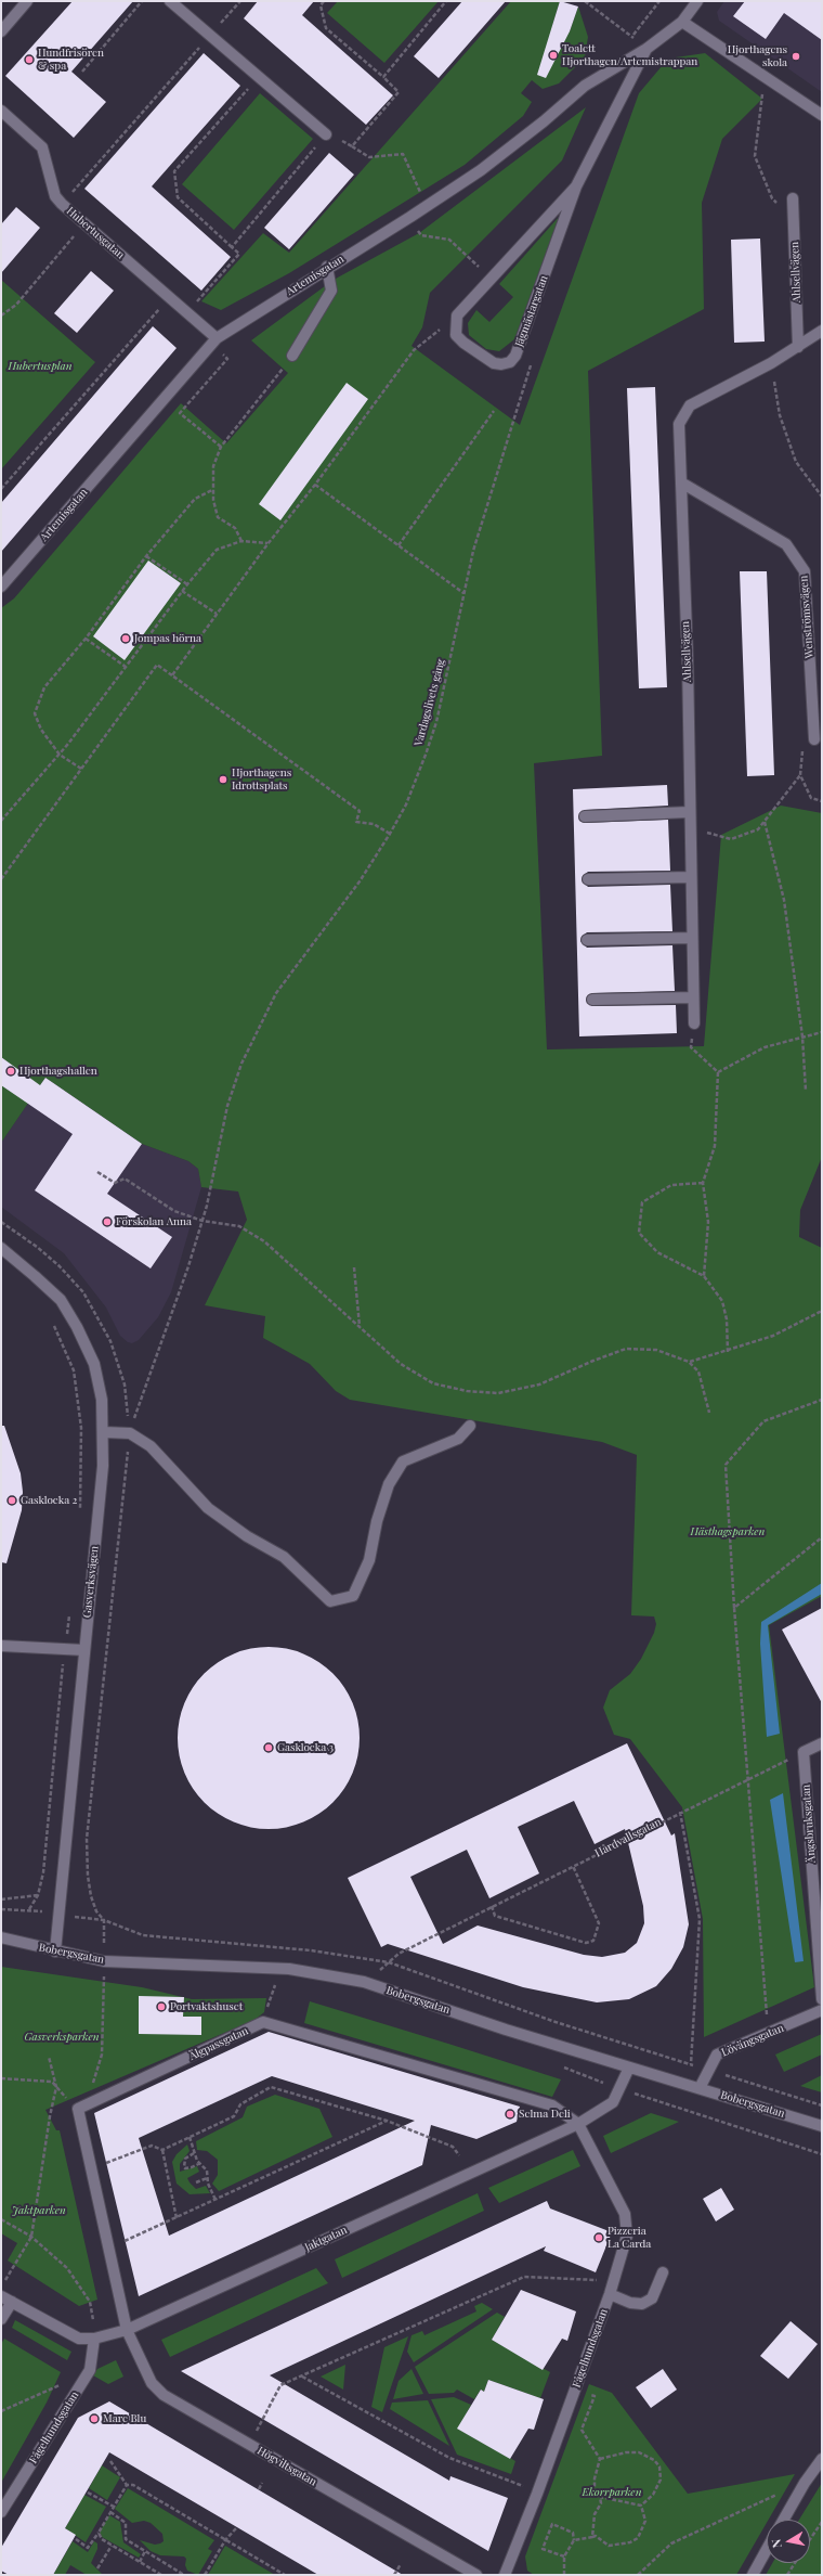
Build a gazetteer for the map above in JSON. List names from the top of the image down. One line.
{"streets":{"street":["Hubertusgatan","Ahlsellvägen","Artemisgatan","Jägmästargatan","Wenströmsvägen","Gasverksvägen","Ängsbruksgatan","Bobergsgatan","Lövängsgatan","Älgpassgatan","Jaktgatan","Fågelhundsgatan","Högviltsgatan"],"path":["Vardagslivets gång","Hårdvallsgatan"]},"crossings":[["Hubertusgatan","Artemisgatan"],["Ahlsellvägen","Wenströmsvägen"],["Artemisgatan","Jägmästargatan"],["Vardagslivets gång","Bobergsgatan"],["Gasverksvägen","Bobergsgatan"],["Ängsbruksgatan","Hårdvallsgatan"],["Bobergsgatan","Lövängsgatan"],["Bobergsgatan","Jaktgatan"],["Jaktgatan","Fågelhundsgatan"],["Jaktgatan","Högviltsgatan"]],"parks":["Hubertusplan","Hästhagsparken","Gasverksparken","Jaktparken","Ekorrparken"],"places":["Toalett Hjorthagen/Artemistrappan","Hjorthagens skola","Hundfrisören & spa","Jompas hörna","Hjorthagens Idrottsplats","Hjorthagshallen","Förskolan Anna","Gasklocka 2","Gasklocka 3","Portvaktshuset","Selma Deli","Pizzeria La Carda","Mare Blu"],"north":"left"}
